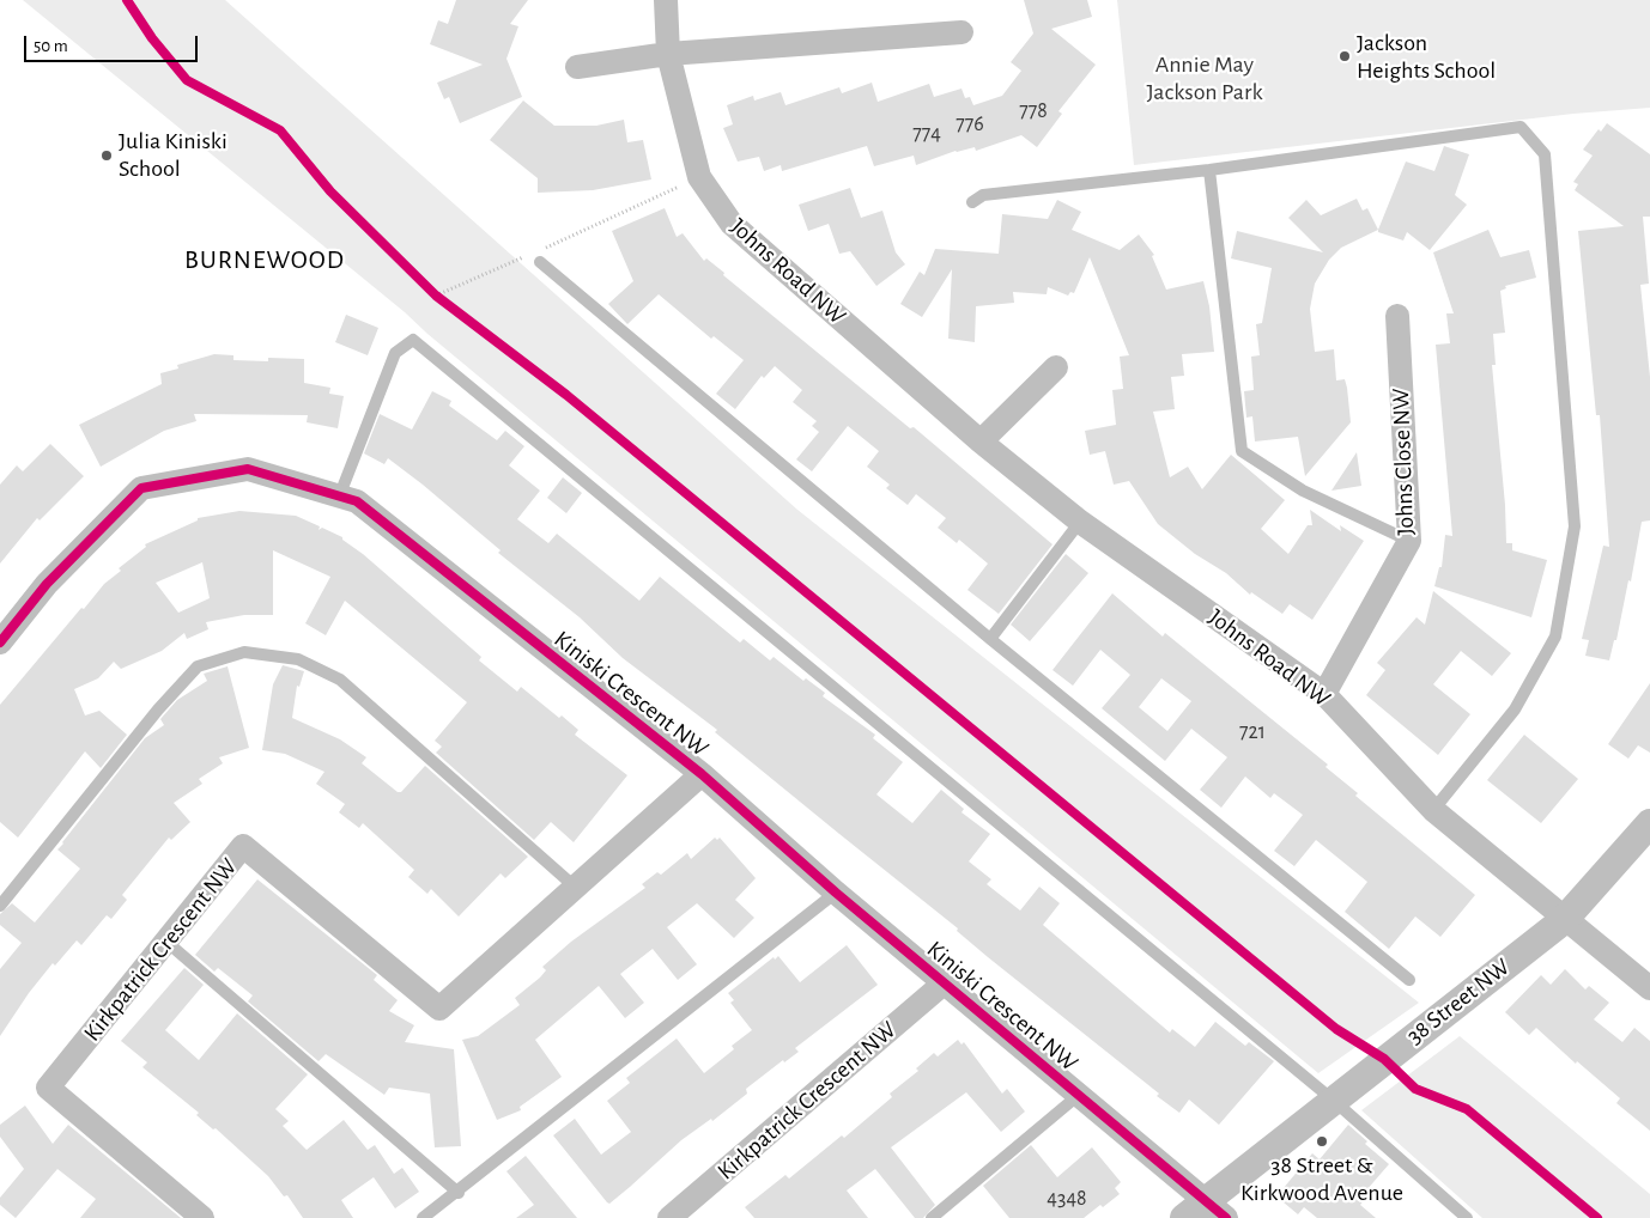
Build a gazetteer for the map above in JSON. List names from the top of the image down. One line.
{"streets":{"street":["Johns Road NW","Johns Close NW","Kiniski Crescent NW","Kirkpatrick Crescent NW","38 Street NW"]},"crossings":[["Johns Road NW","Johns Close NW"],["Johns Road NW","38 Street NW"],["Kiniski Crescent NW","Kirkpatrick Crescent NW"],["Kiniski Crescent NW","38 Street NW"]],"districts":["BURNEWOOD"],"parks":["Annie May Jackson Park"],"places":["Jackson Heights School","Julia Kiniski School","38 Street & Kirkwood Avenue"],"house_numbers":["778","776","774","721","4348"],"scale_bar":"50 m"}
